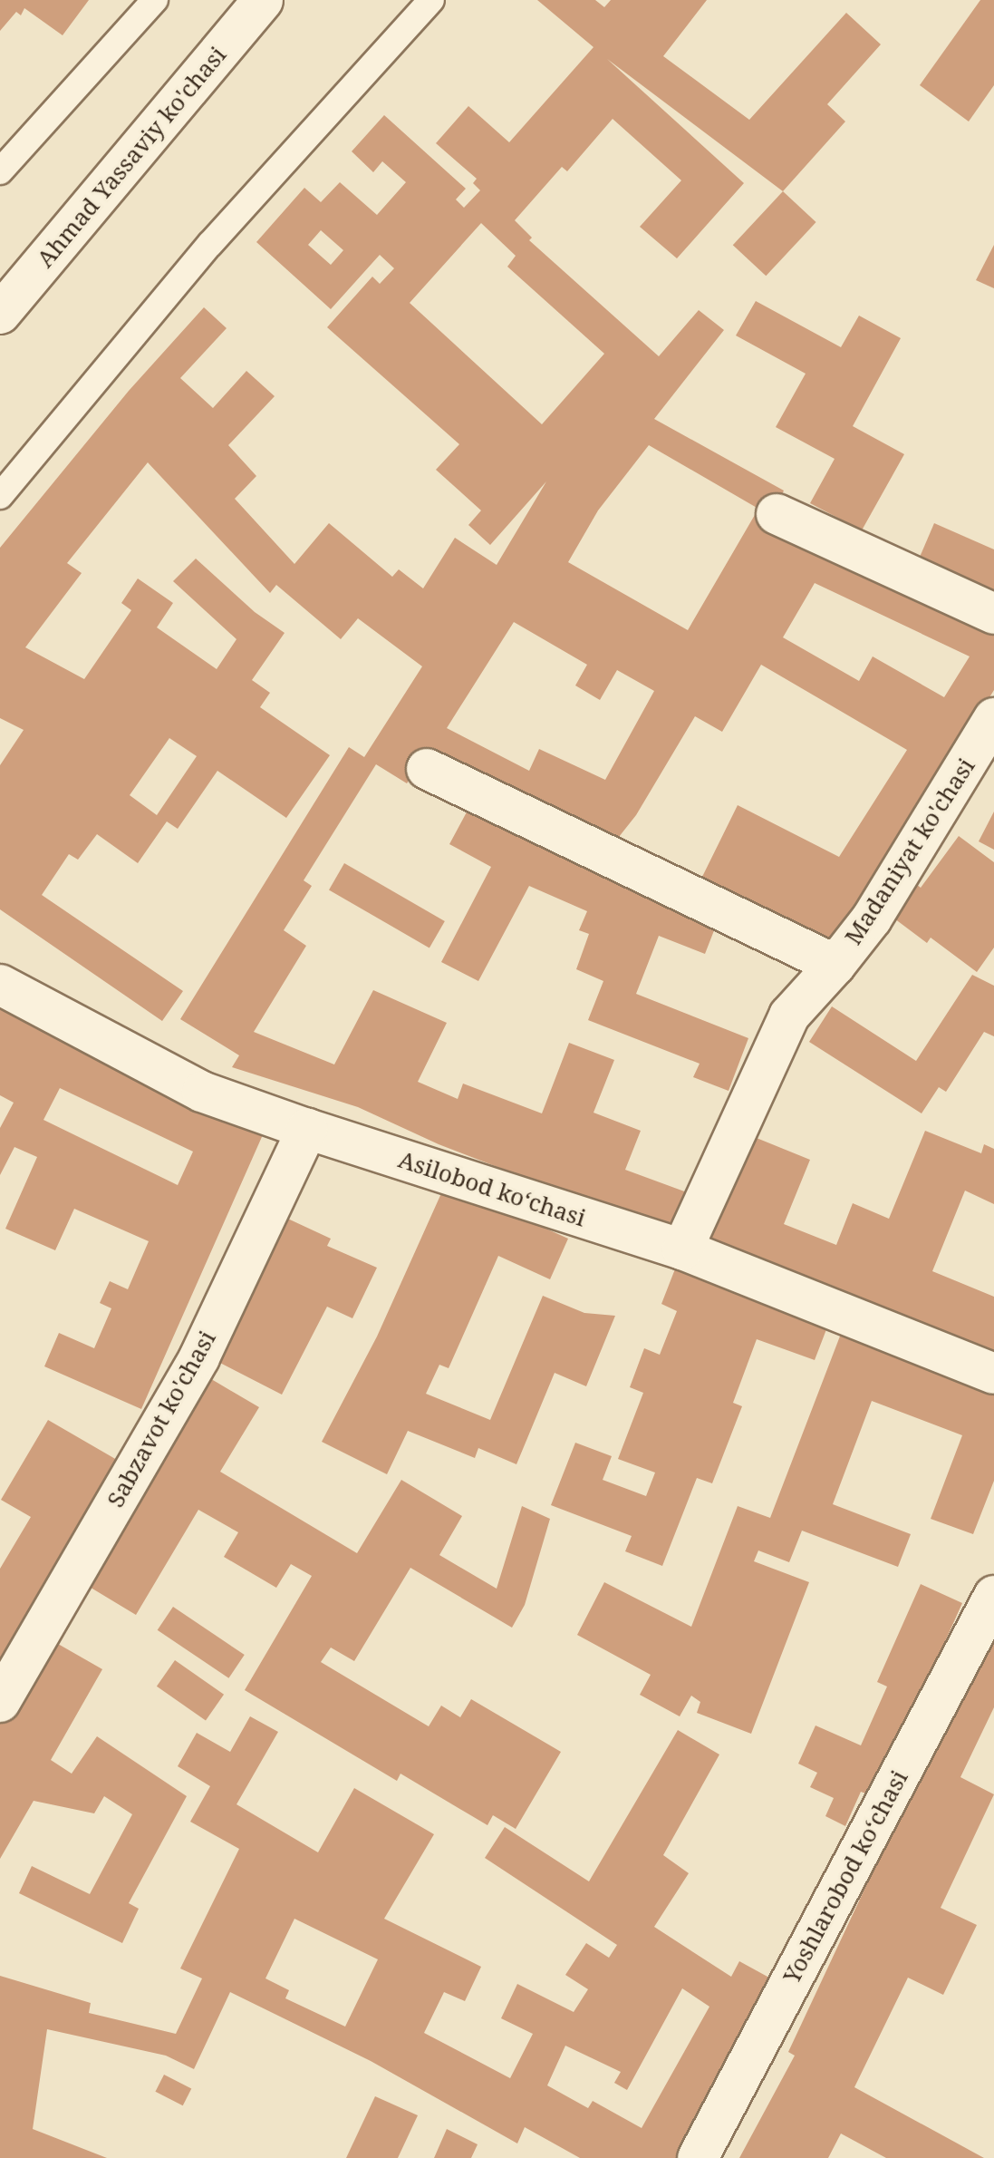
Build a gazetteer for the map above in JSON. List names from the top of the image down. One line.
{"streets":{"street":["Ahmad Yassaviy ko'chasi","Madaniyat ko'chasi","Asilobod koʻchasi","Sabzavot ko'chasi","Yoshlarobod koʻchasi"]},"crossings":[["Madaniyat ko'chasi","Asilobod koʻchasi"],["Asilobod koʻchasi","Sabzavot ko'chasi"]]}
